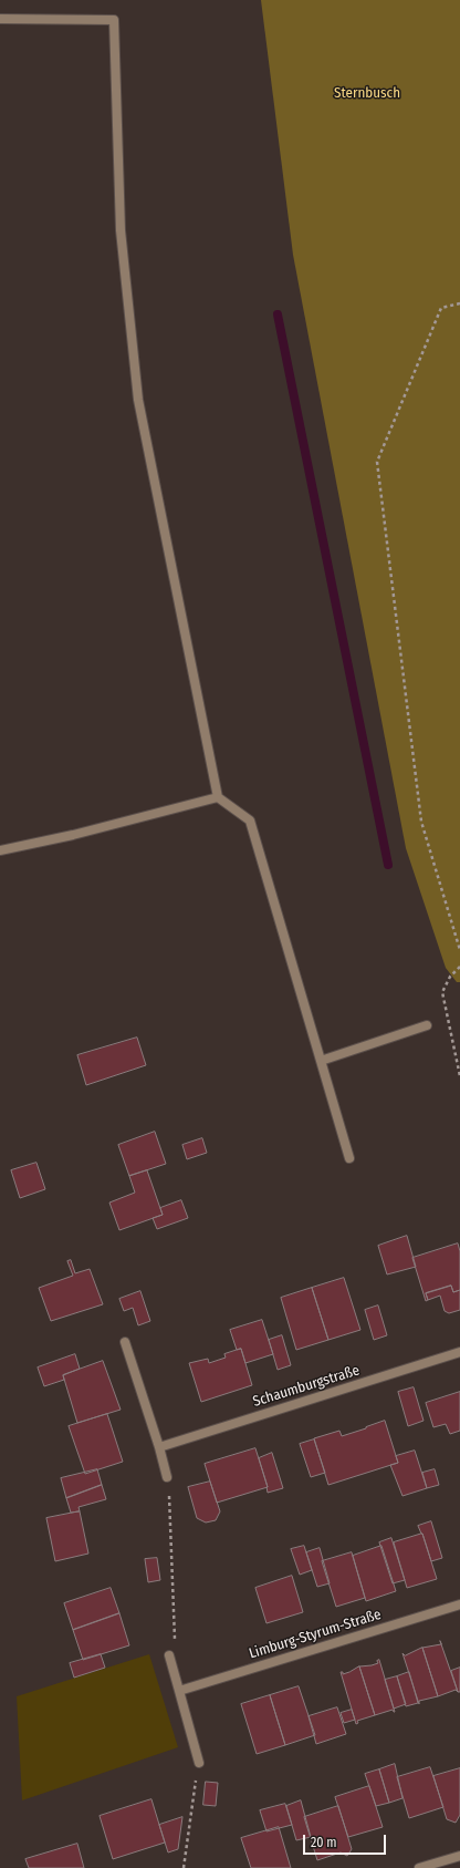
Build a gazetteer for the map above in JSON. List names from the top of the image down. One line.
{"streets":{"street":["Schaumburgstraße","Limburg-Styrum-Straße"]},"parks":["Sternbusch"],"scale_bar":"20 m"}
